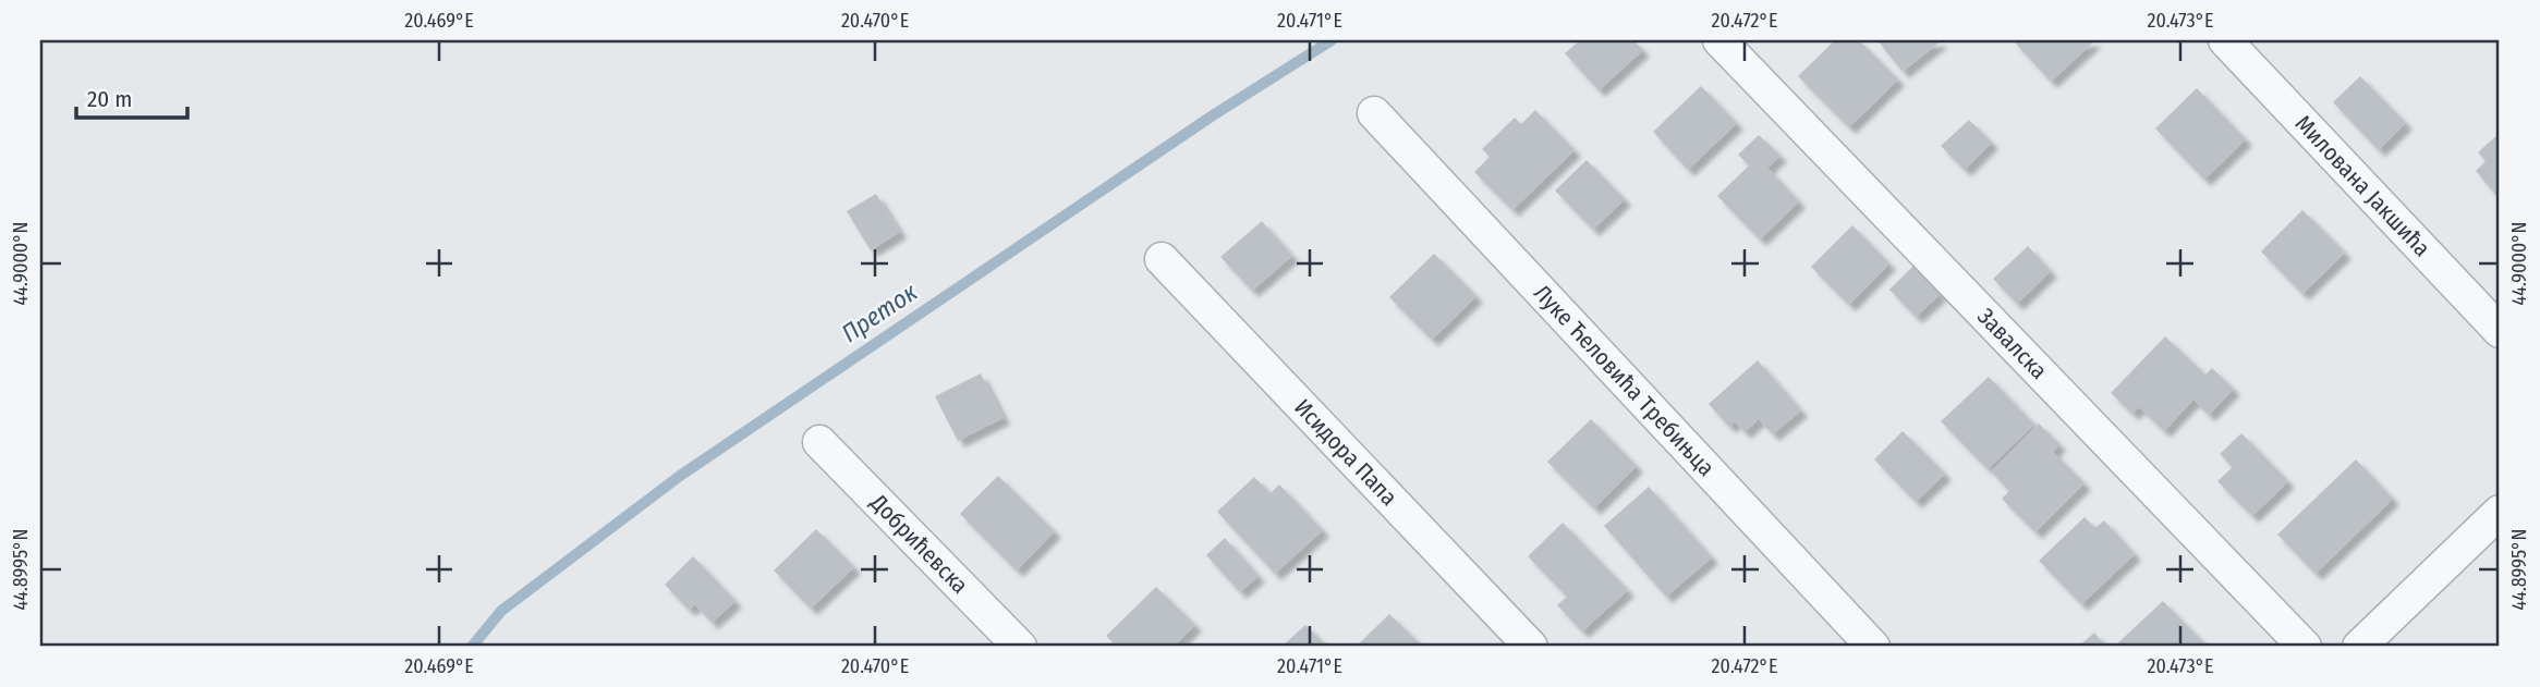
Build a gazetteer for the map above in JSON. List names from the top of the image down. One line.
{"streets":{"street":["Милована Јакшића","Завалска","Луке Ћеловића Требињца","Исидора Папа","Добрићевска"]},"water":["Преток"],"scale_bar":"20 m","coordinates":["20.469°E","20.470°E","20.471°E","20.472°E","20.473°E","44.9000°N","44.8995°N"]}
